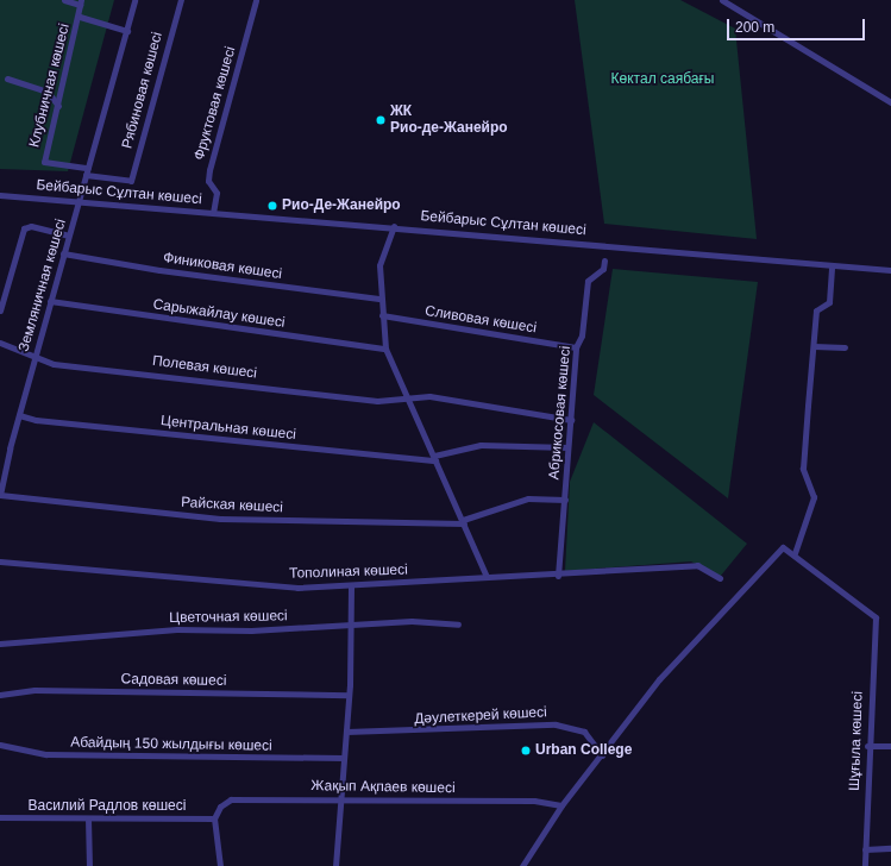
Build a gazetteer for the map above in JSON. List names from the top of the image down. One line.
{"streets":{"street":["Клубничная көшесі","Рябиновая көшесі","Фруктовая көшесі","Бейбарыс Сұлтан көшесі","Финиковая көшесі","Земляничная көшесі","Сарыжайлау көшесі","Сливовая көшесі","Полевая көшесі","Абрикосовая көшесі","Центральная көшесі","Райская көшесі","Тополиная көшесі","Цветочная көшесі","Садовая көшесі","Дәулеткерей көшесі","Шұғыла көшесі","Абайдың 150 жылдығы көшесі","Жақып Ақпаев көшесі","Василий Радлов көшесі"]},"crossings":[["Клубничная көшесі","Земляничная көшесі"],["Рябиновая көшесі","Земляничная көшесі"],["Фруктовая көшесі","Бейбарыс Сұлтан көшесі"],["Бейбарыс Сұлтан көшесі","Земляничная көшесі"],["Финиковая көшесі","Земляничная көшесі"],["Земляничная көшесі","Сарыжайлау көшесі"],["Земляничная көшесі","Полевая көшесі"],["Земляничная көшесі","Центральная көшесі"],["Земляничная көшесі","Райская көшесі"],["Сливовая көшесі","Абрикосовая көшесі"],["Полевая көшесі","Абрикосовая көшесі"],["Абрикосовая көшесі","Центральная көшесі"],["Абрикосовая көшесі","Райская көшесі"],["Абрикосовая көшесі","Тополиная көшесі"],["Жақып Ақпаев көшесі","Василий Радлов көшесі"]],"parks":["Көктал саябағы"],"places":["ЖК Рио-де-Жанейро","Рио-Де-Жанейро","Urban College"],"scale_bar":"200 m"}
